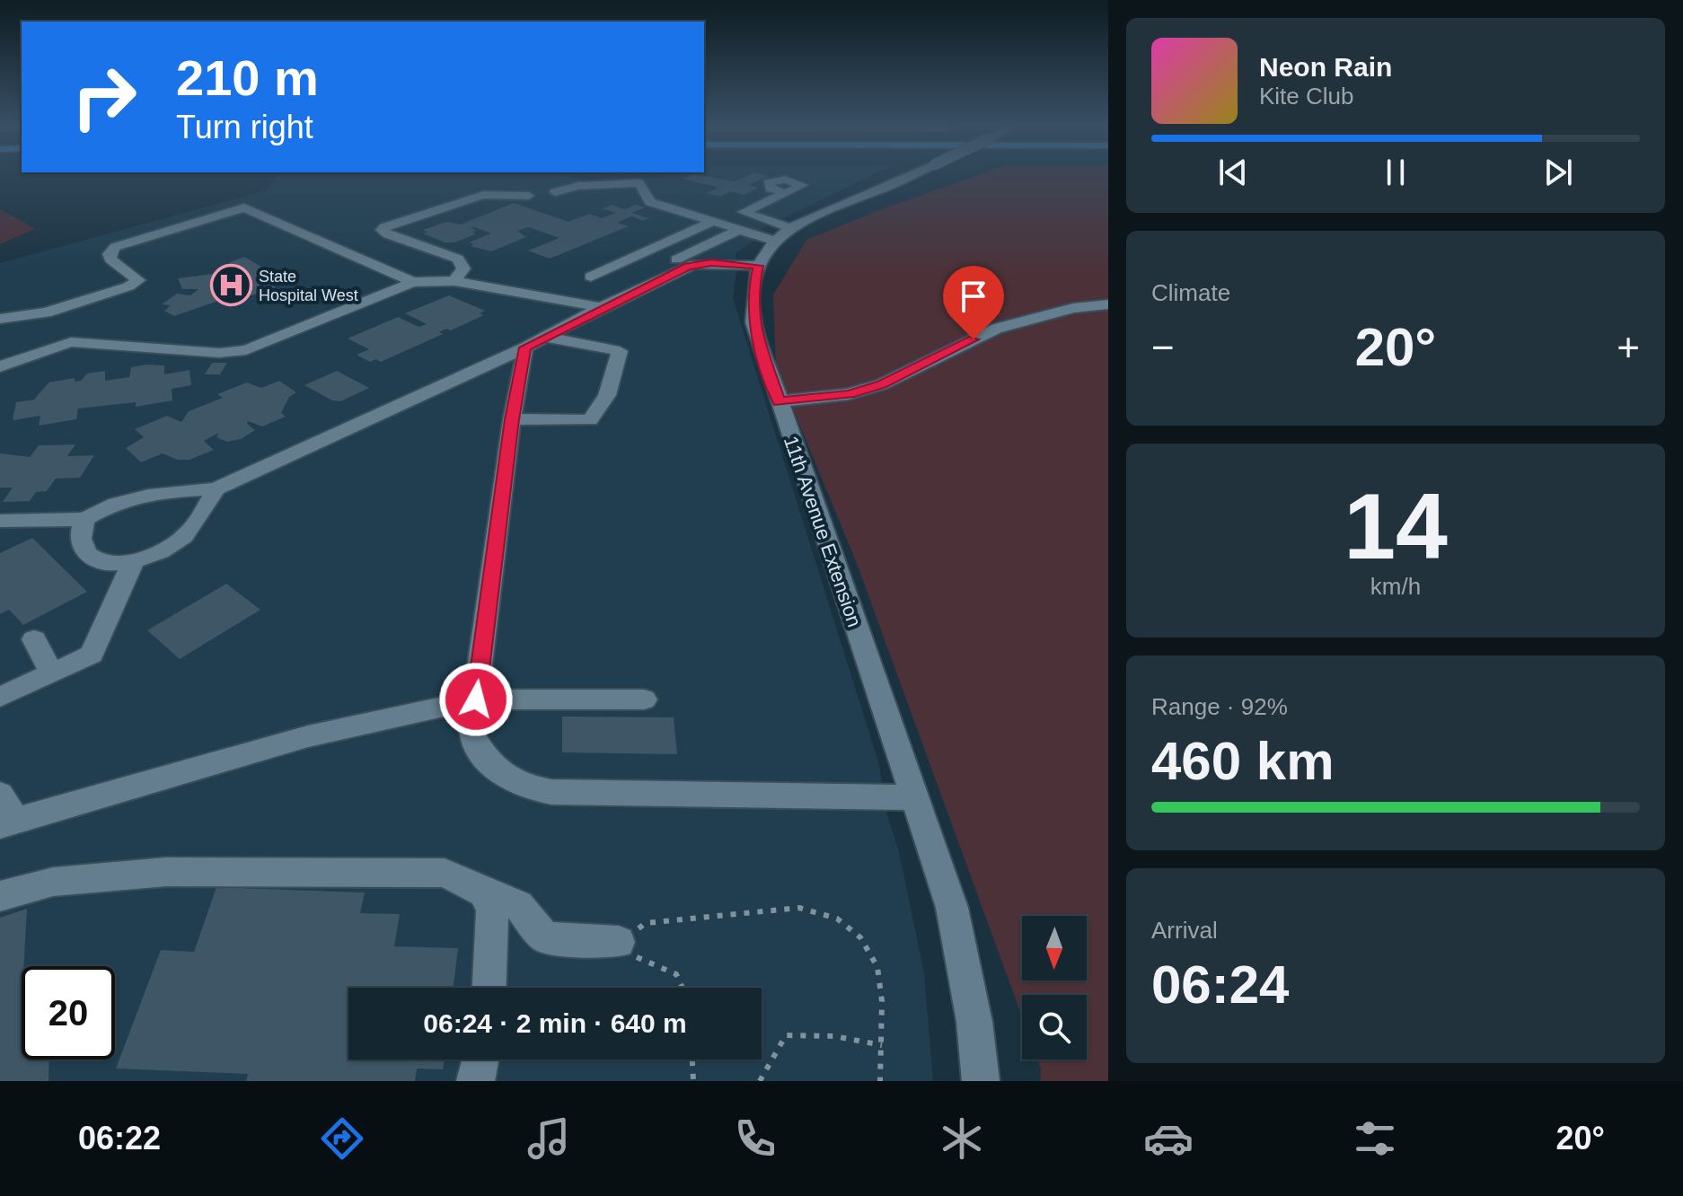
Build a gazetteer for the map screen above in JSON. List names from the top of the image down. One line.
{"streets":{"street":["11th Avenue Extension"]},"places":{"hospital":["State Hospital West"]},"north":"bottom","page":{"turn":["210 m","Turn right"],"song":["Neon Rain","Kite Club"],"tile":["Climate",["14","km/h"],["Range · 92%","460 km"],["Arrival","06:24"]],"heat":["−","20°","+"],"limit":"20","trip":"06:24 · 2 min · 640 m","tabs":["06:22","20°"]}}
